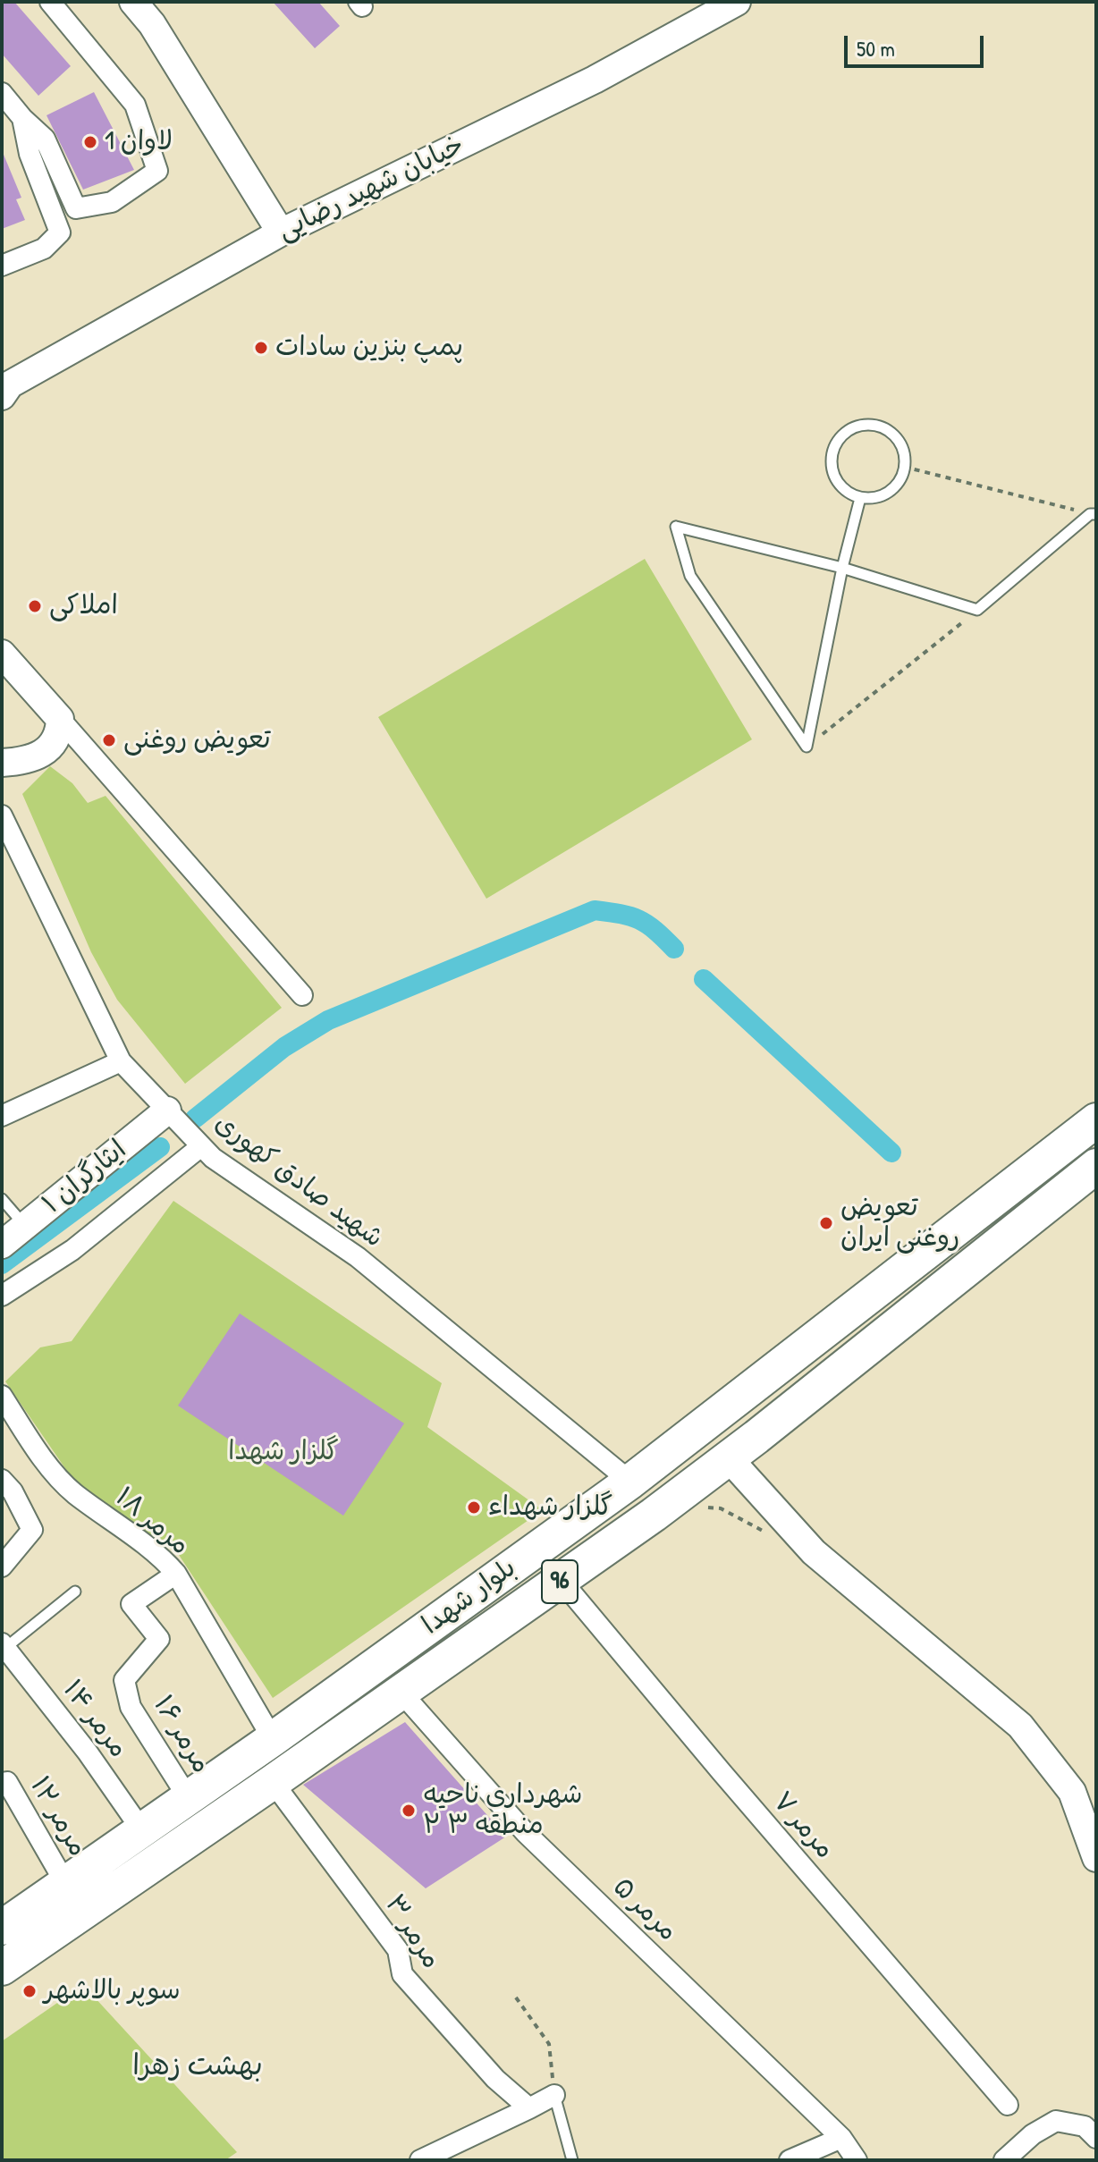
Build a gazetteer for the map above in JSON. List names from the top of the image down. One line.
{"streets":{"highway":["96","بلوار شهدا"],"street":["خیابان شهید رضایی","ایثارگران ۱","شهید صادق کهوری","مرمر ۱۸","مرمر ۱۴","مرمر ۱۶","مرمر ۱۲","مرمر ۷","مرمر ۵","مرمر ۳"]},"crossings":[["ایثارگران ۱","شهید صادق کهوری"],["شهید صادق کهوری","بلوار شهدا"],["مرمر ۱۸","بلوار شهدا"],["مرمر ۱۸","مرمر ۱۶"],["بلوار شهدا","مرمر ۱۴"],["بلوار شهدا","مرمر ۱۶"],["بلوار شهدا","مرمر ۱۲"],["بلوار شهدا","مرمر ۷"],["بلوار شهدا","مرمر ۵"],["بلوار شهدا","مرمر ۳"]],"districts":["بهشت زهرا"],"parks":["گلزار شهدا"],"places":["لاوان 1","پمپ بنزین سادات","املاکی","تعویض روغنی","تعویض روغنی ایران","گلزار شهداء","شهرداری ناحیه ۲ منطقه ۳","سوپر بالاشهر"],"scale_bar":"50 m"}
